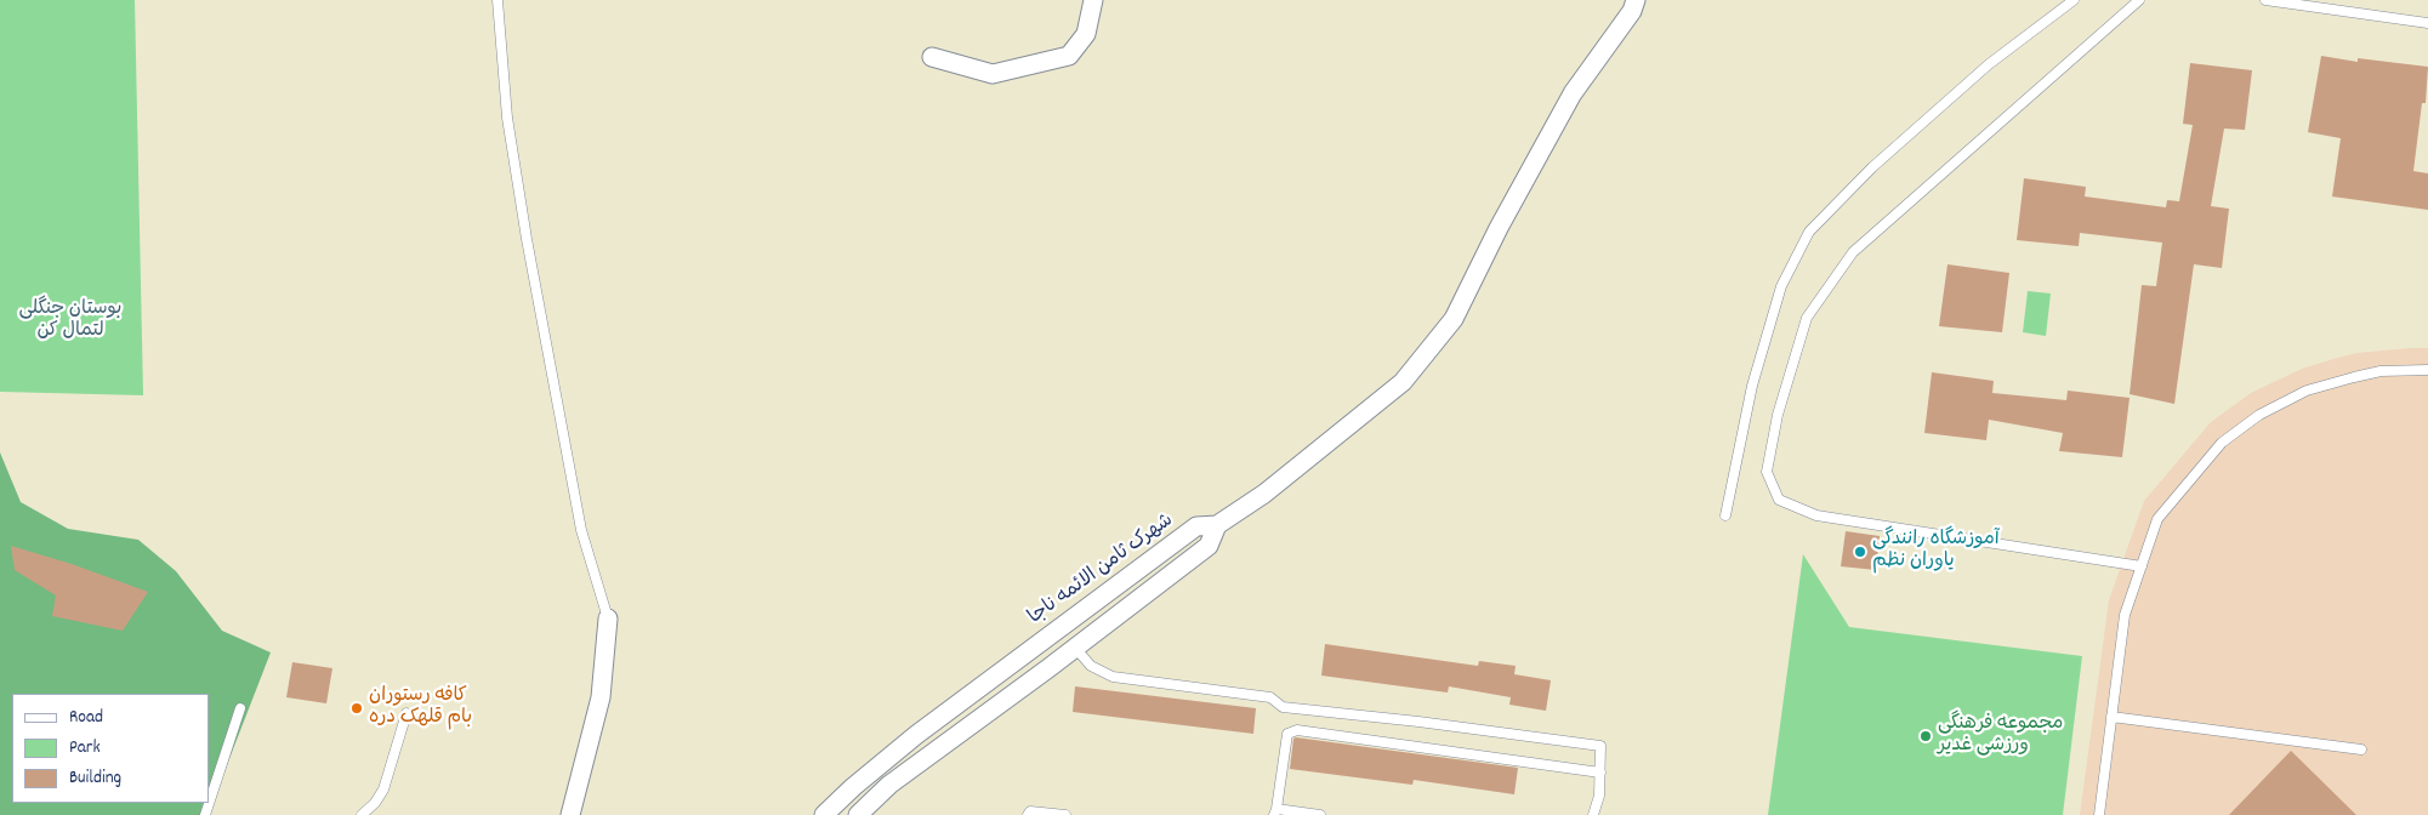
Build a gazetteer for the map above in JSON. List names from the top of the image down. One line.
{"streets":{"street":["شهرک ثامن الائمه ناجا"]},"parks":["بوستان جنگلی لتمال کن"],"places":["آموزشگاه رانندگی یاوران نظم","کافه رستوران بام قلهک دره","مجموعه فرهنگی ورزشی غدیر"],"legend":["Road","Park","Building"]}
